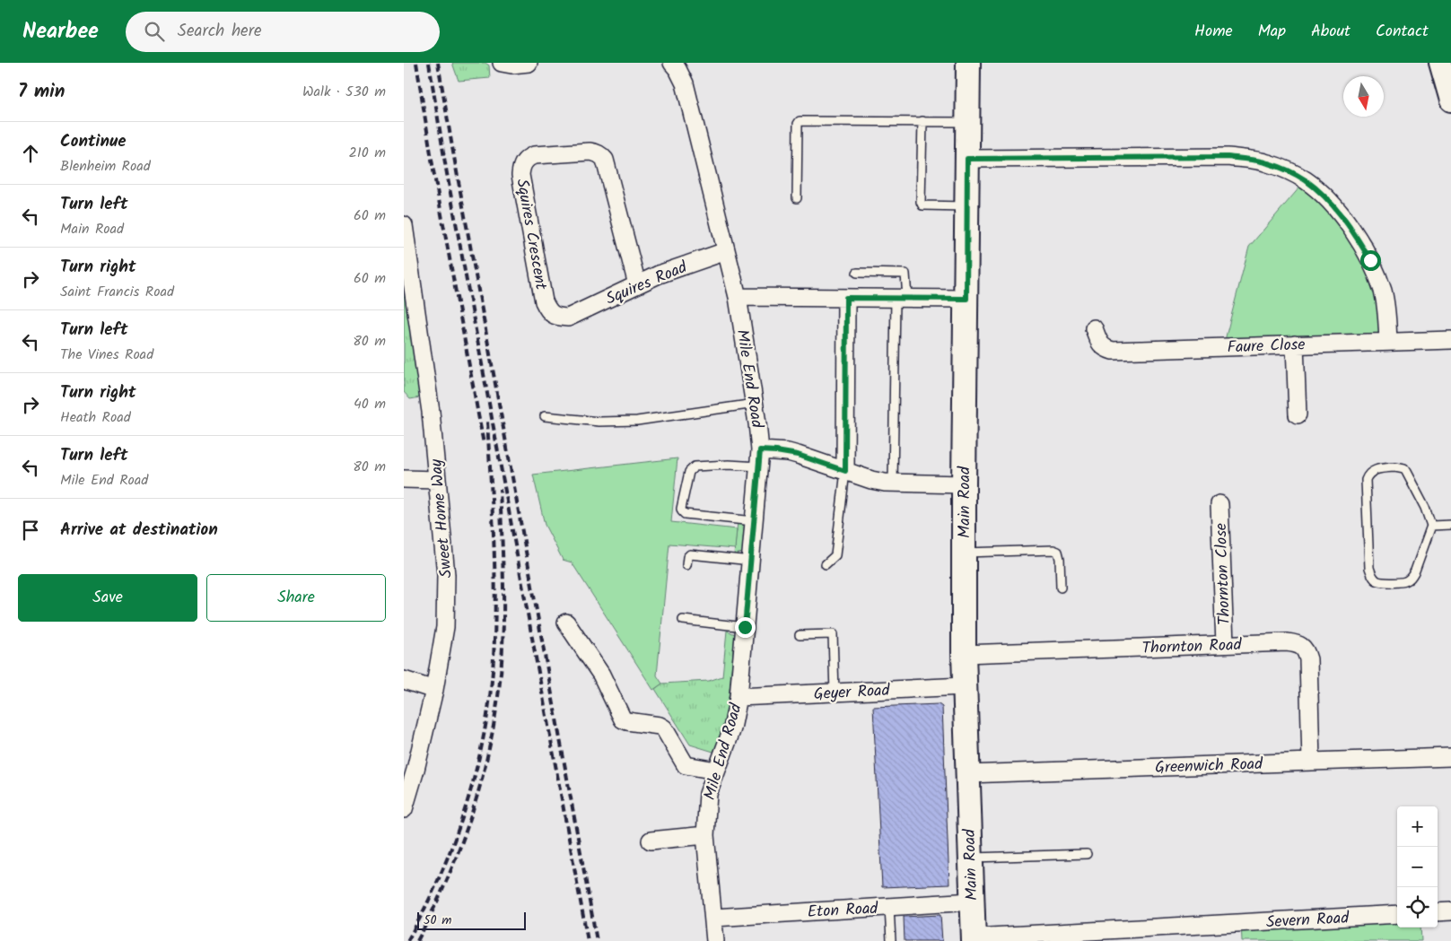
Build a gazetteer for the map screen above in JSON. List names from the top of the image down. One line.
{"streets":{"main road":["Main Road"],"street":["Squires Crescent","Squires Road","Faure Close","Mile End Road","Sweet Home Way","Thornton Close","Thornton Road","Geyer Road","Greenwich Road","Eton Road","Severn Road"]},"crossings":[["Squires Crescent","Squires Road"],["Squires Road","Mile End Road"],["Mile End Road","Geyer Road"],["Mile End Road","Eton Road"],["Main Road","Thornton Road"],["Main Road","Geyer Road"],["Main Road","Greenwich Road"],["Main Road","Eton Road"],["Main Road","Severn Road"],["Thornton Close","Thornton Road"],["Thornton Road","Greenwich Road"]],"scale_bar":"50 m","north":"bottom","page":{"header":"Nearbee","search":"Search here","nav":["Home","Map","About","Contact"],"heading":["7 min","Walk · 530 m"],"list":[["Continue","Blenheim Road","210 m"],["Turn left","Main Road","60 m"],["Turn right","Saint Francis Road","60 m"],["Turn left","The Vines Road","80 m"],["Turn right","Heath Road","40 m"],["Turn left","Mile End Road","80 m"],"Arrive at destination"],"buttons":["Save","Share"],"map_buttons":["+","−"],"scale":"50 m"}}
